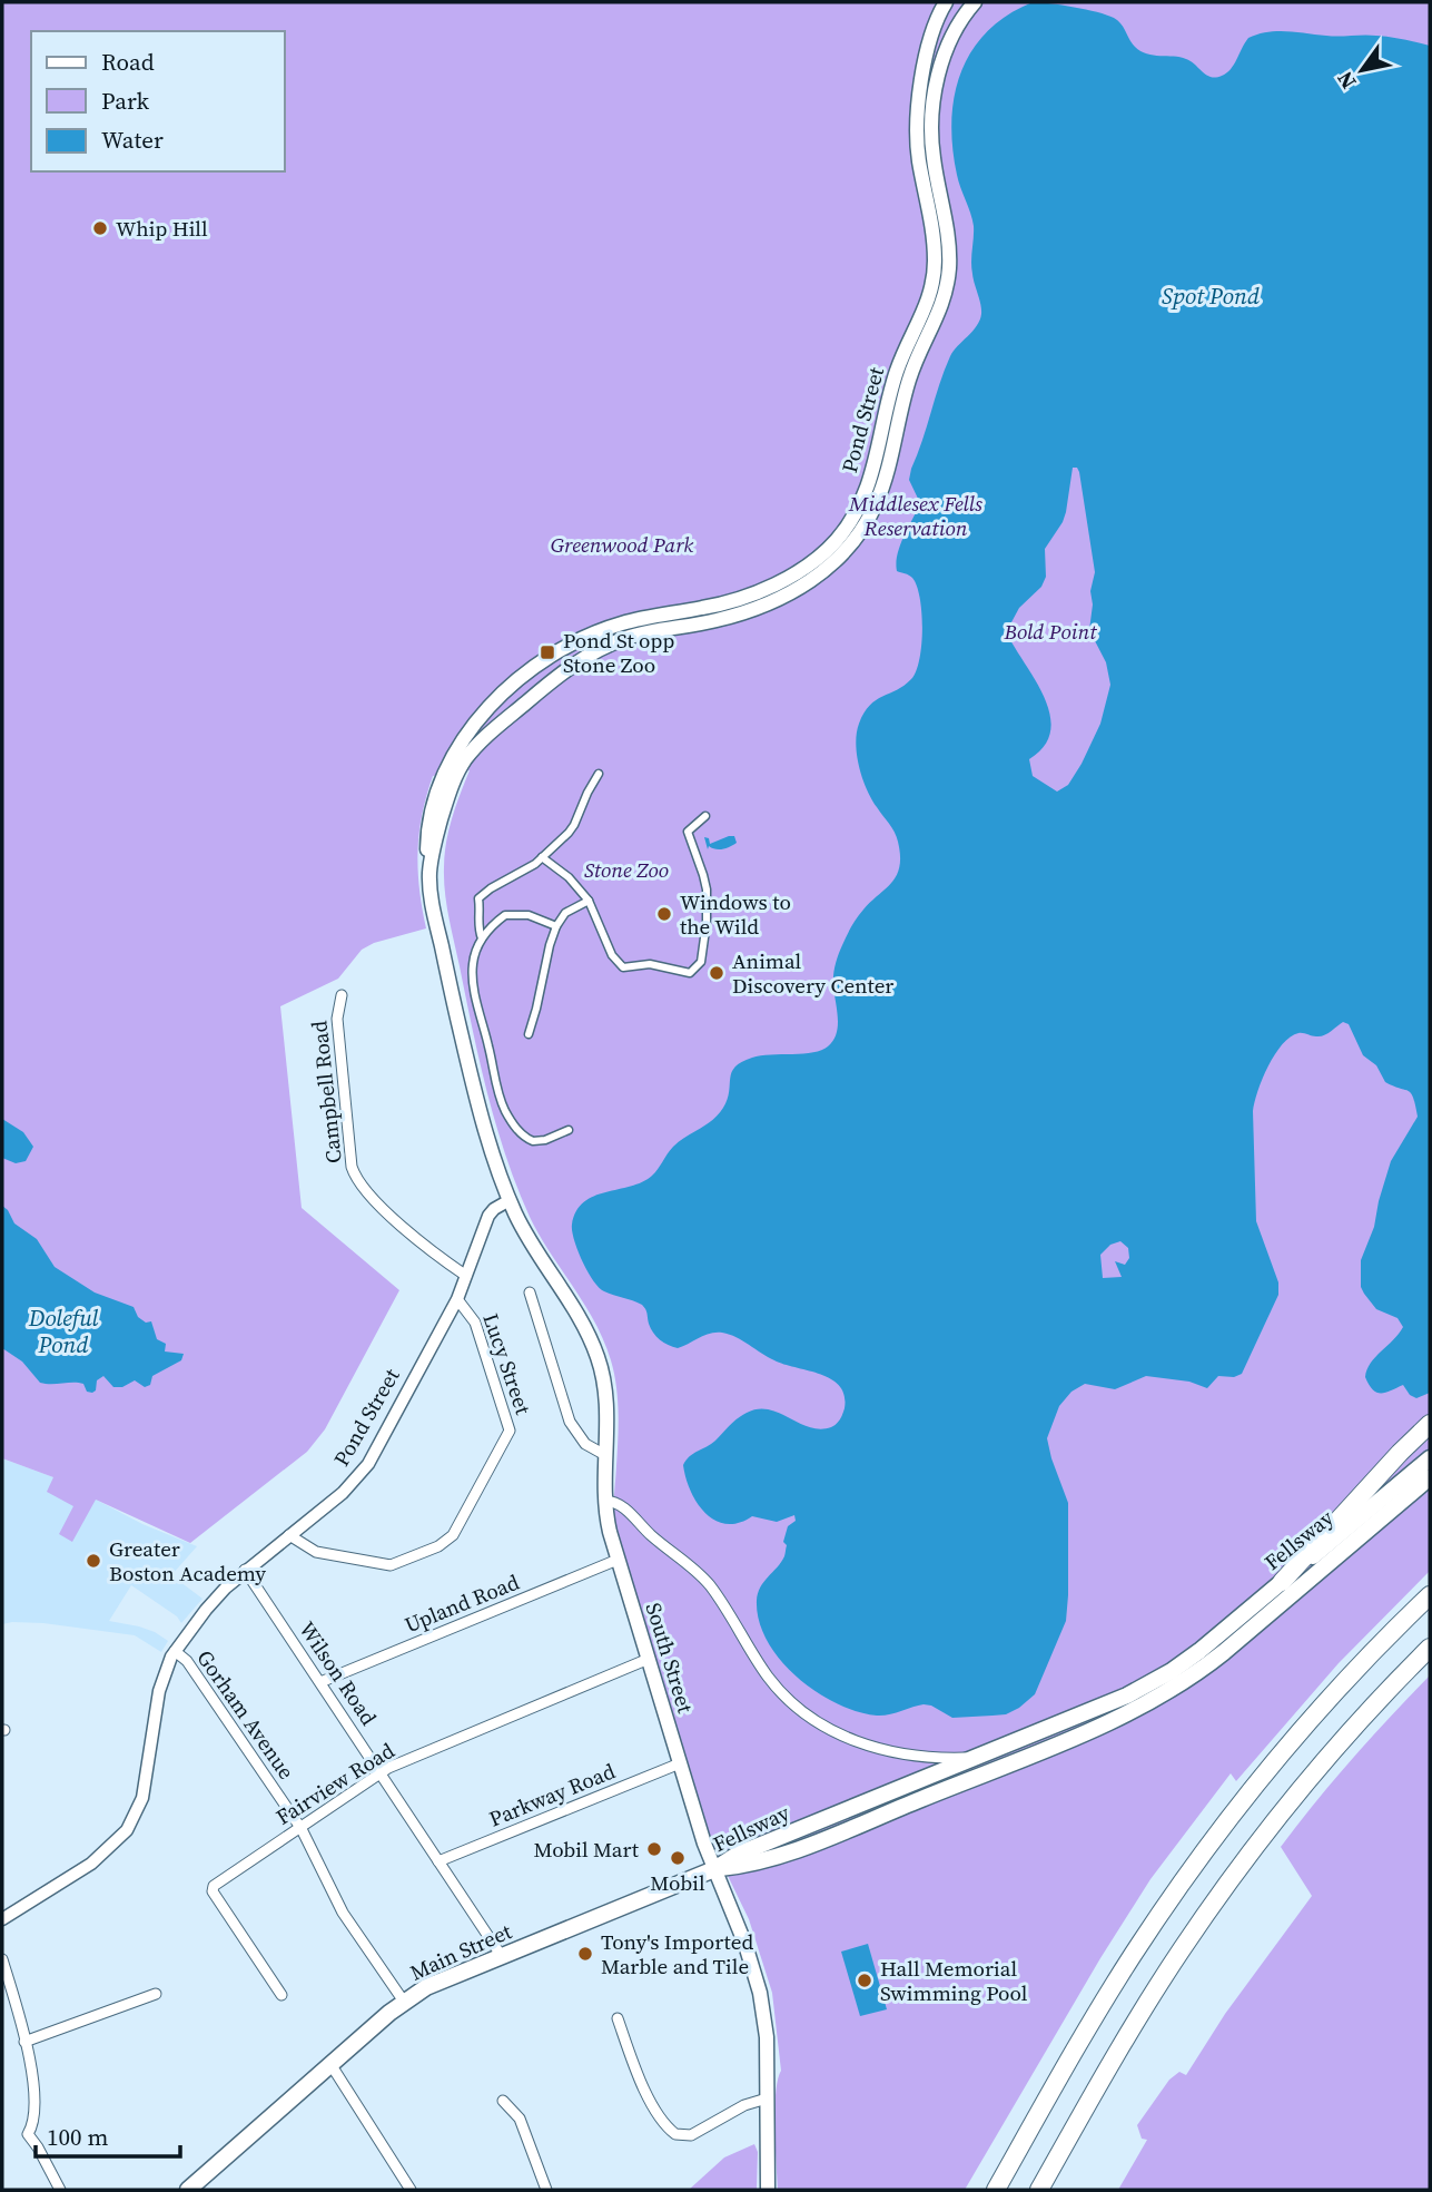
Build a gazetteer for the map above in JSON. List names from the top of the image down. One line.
{"streets":{"main road":["Pond Street","Fellsway","South Street","Main Street"],"street":["Campbell Road","Lucy Street","Upland Road","Wilson Road","Gorham Avenue","Fairview Road","Parkway Road"]},"crossings":[["Pond Street","Campbell Road"],["Pond Street","Lucy Street"],["Pond Street","South Street"],["Pond Street","Wilson Road"],["Pond Street","Gorham Avenue"],["Fellsway","South Street"],["Fellsway","Main Street"],["Upland Road","South Street"],["Upland Road","Wilson Road"],["South Street","Fairview Road"],["South Street","Parkway Road"],["South Street","Main Street"],["Wilson Road","Fairview Road"],["Wilson Road","Parkway Road"],["Wilson Road","Main Street"],["Gorham Avenue","Fairview Road"],["Gorham Avenue","Main Street"]],"water":["Spot Pond","Doleful Pond"],"parks":["Middlesex Fells Reservation","Greenwood Park","Bold Point","Stone Zoo"],"places":{"other":["Whip Hill","Windows to the Wild","Animal Discovery Center","Greater Boston Academy","Mobil Mart","Mobil","Tony's Imported Marble and Tile","Hall Memorial Swimming Pool"],"transit":["Pond St opp Stone Zoo"]},"legend":["Road","Park","Water"],"scale_bar":"100 m","north":"bottom left"}
